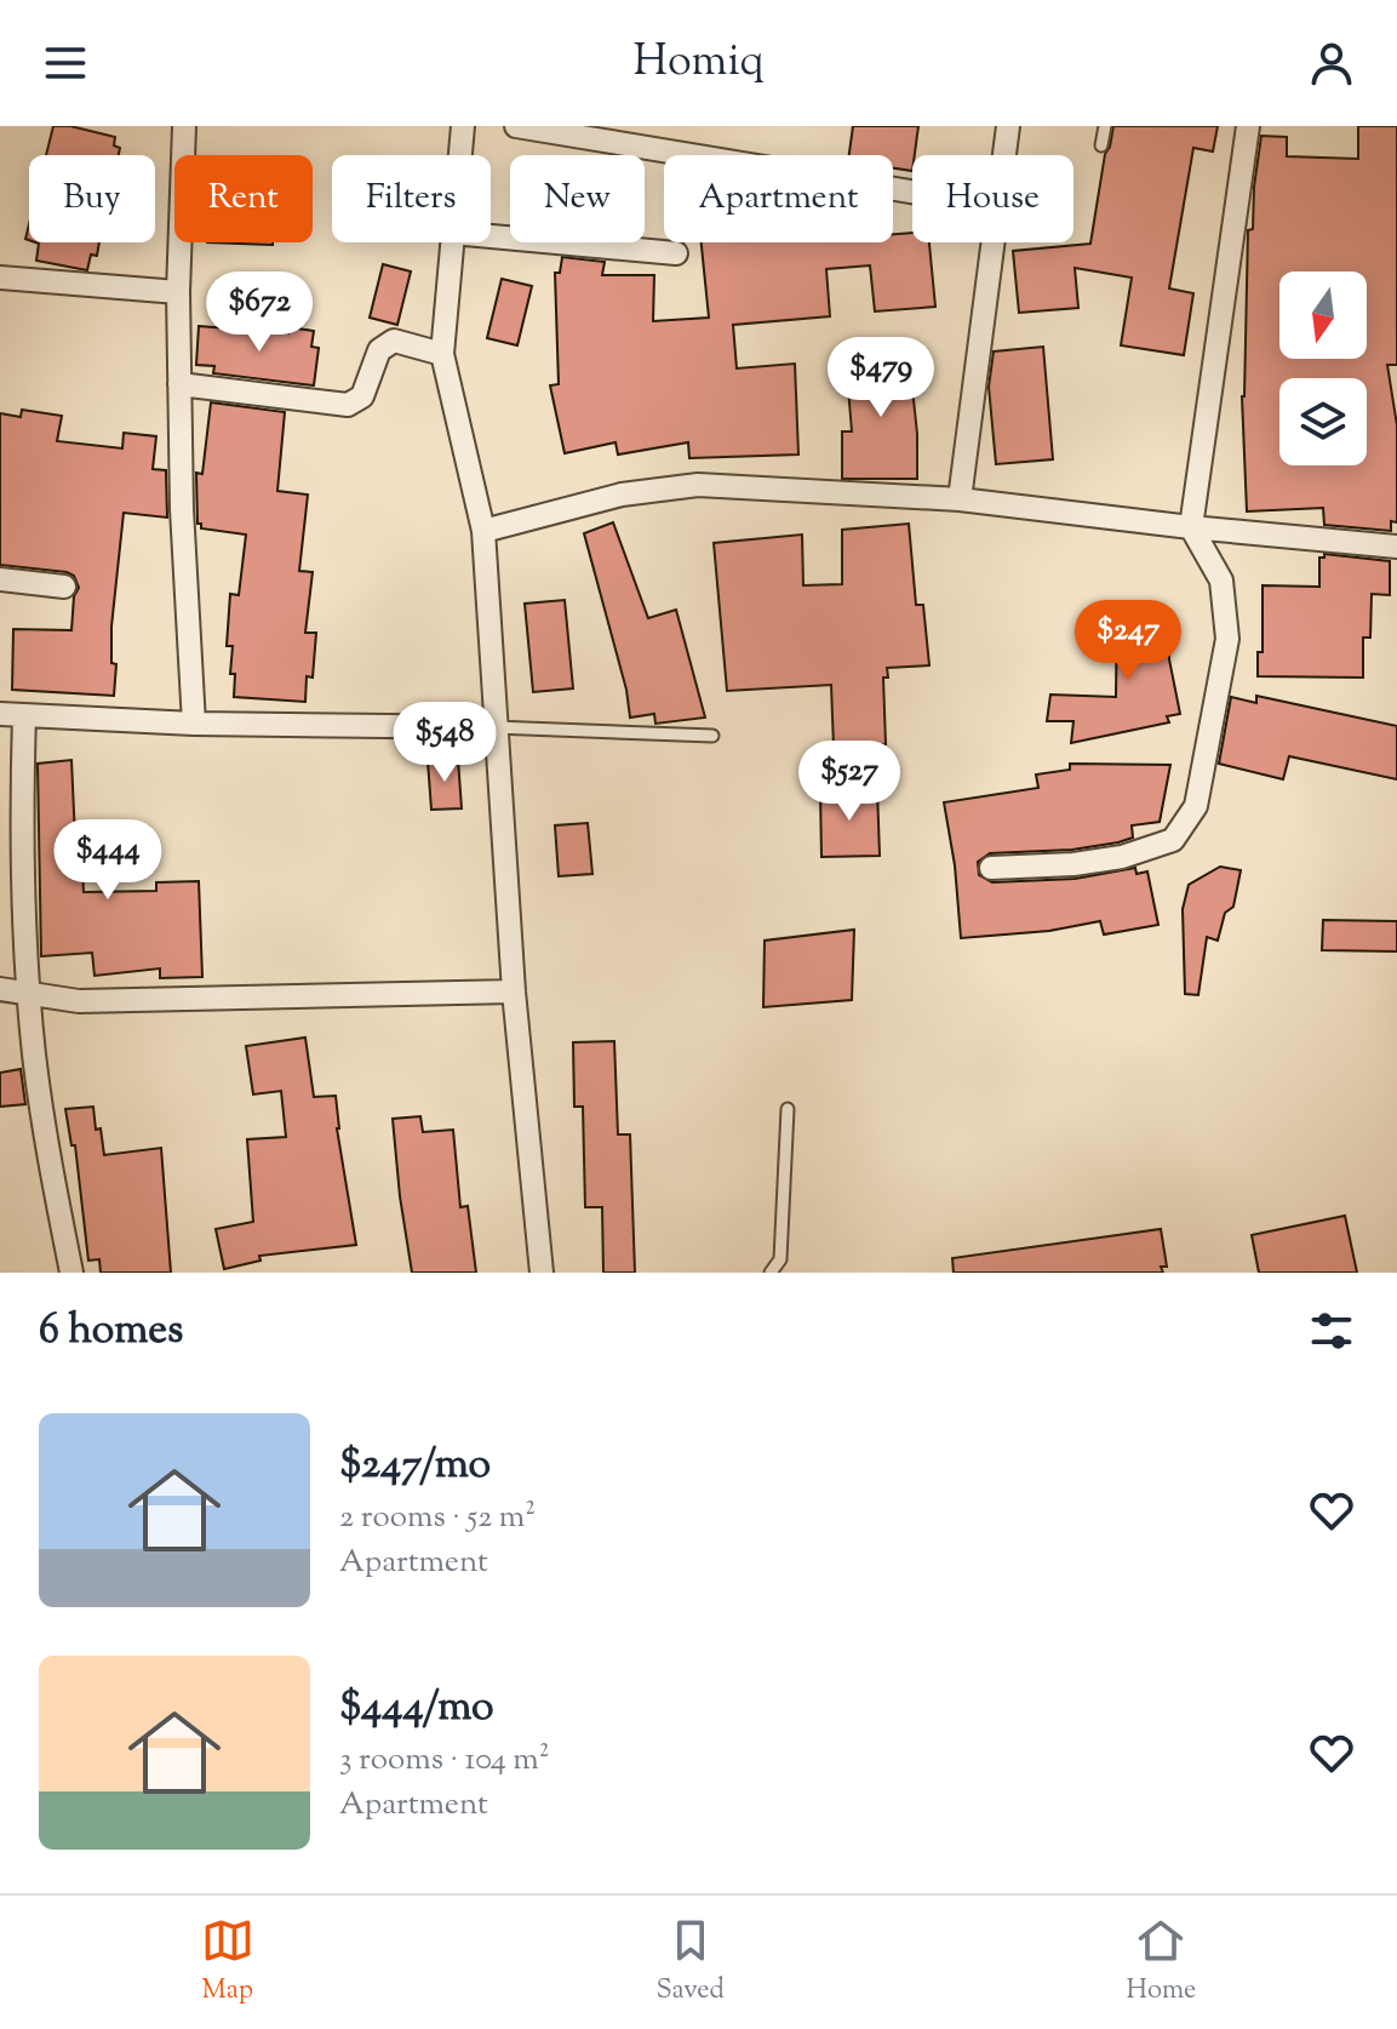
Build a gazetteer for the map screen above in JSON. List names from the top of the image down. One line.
{"north":"bottom","page":{"header":"Homiq","chip":["Buy","Rent","Filters","New","Apartment","House"],"price":["$672","$479","$247","$548","$527","$444"],"heading":"6 homes","list":[{"name":"$247/mo","note":"2 rooms · 52 m² · Apartment"},{"name":"$444/mo","note":"3 rooms · 104 m² · Apartment"}],"tabs":["Map","Saved","Home"]}}
